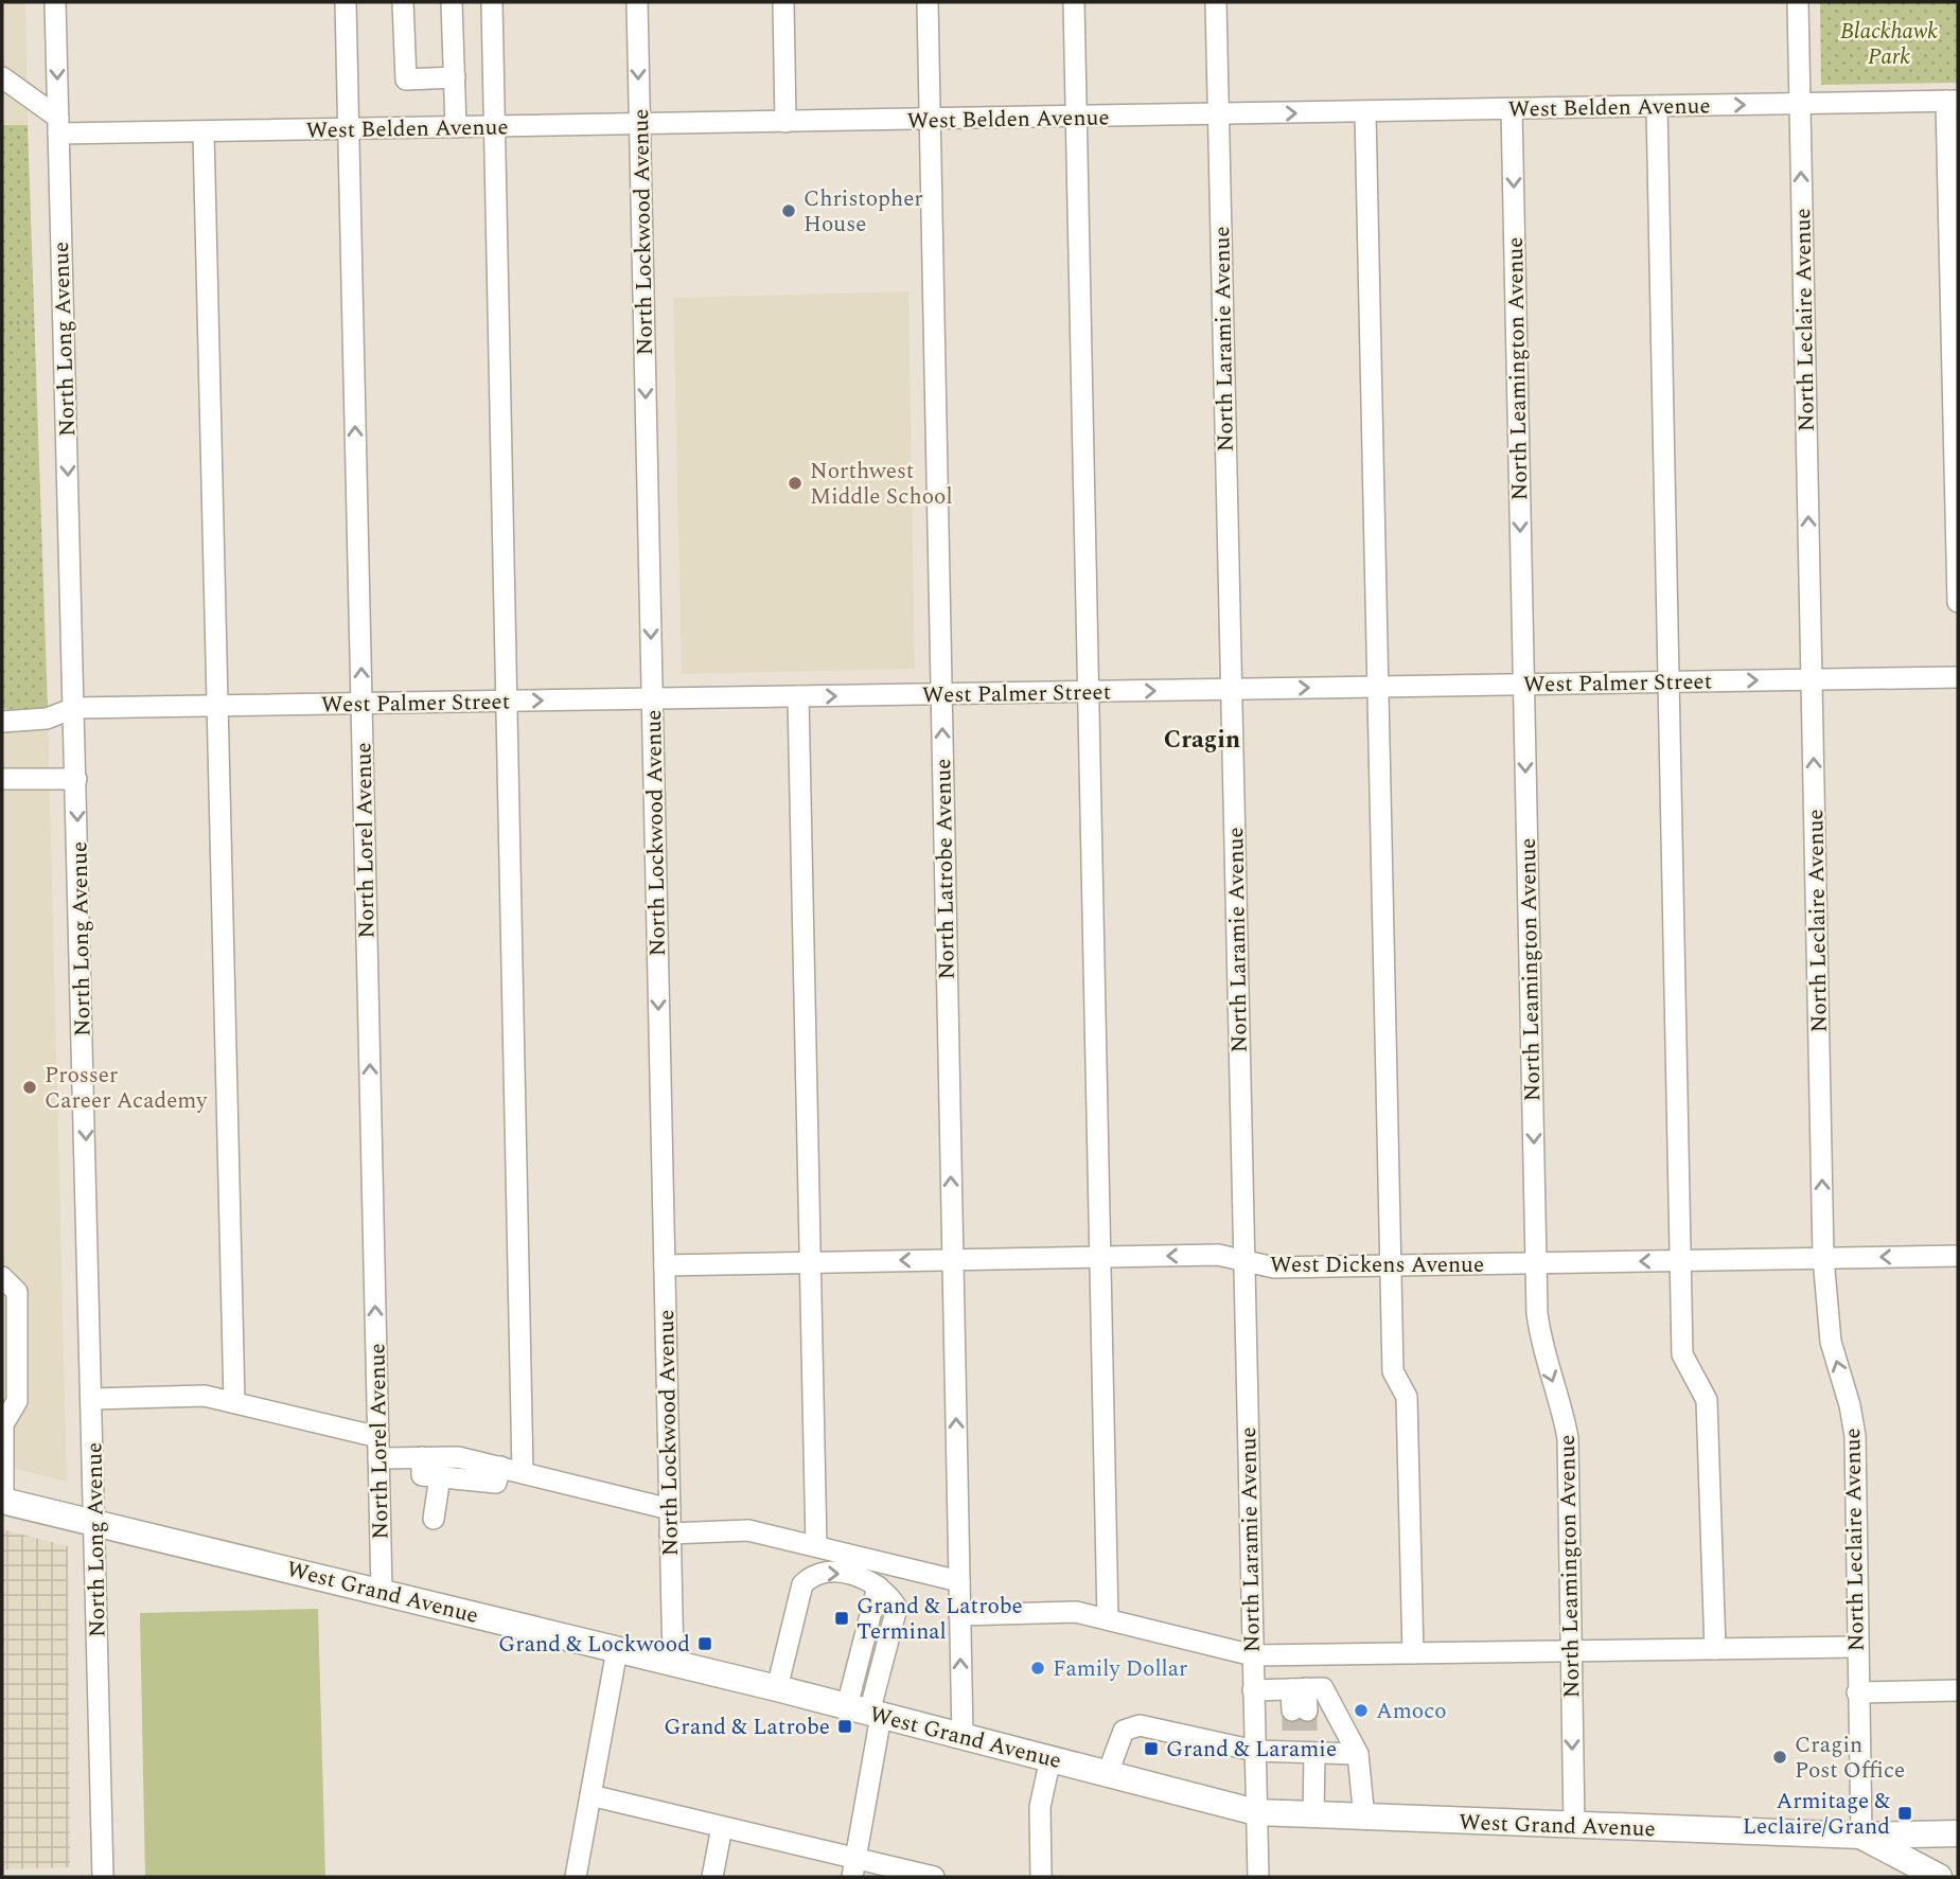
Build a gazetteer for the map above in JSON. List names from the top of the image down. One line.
{"streets":{"main road":["West Grand Avenue"],"street":["West Belden Avenue","North Lockwood Avenue","North Leclaire Avenue","North Long Avenue","North Laramie Avenue","North Leamington Avenue","West Palmer Street","North Lorel Avenue","North Latrobe Avenue","West Dickens Avenue"]},"crossings":[["West Belden Avenue","North Lockwood Avenue"],["West Belden Avenue","North Leclaire Avenue"],["West Belden Avenue","North Long Avenue"],["West Belden Avenue","North Laramie Avenue"],["West Belden Avenue","North Leamington Avenue"],["West Belden Avenue","North Lorel Avenue"],["West Belden Avenue","North Latrobe Avenue"],["North Lockwood Avenue","West Palmer Street"],["North Lockwood Avenue","West Dickens Avenue"],["North Lockwood Avenue","West Grand Avenue"],["North Leclaire Avenue","West Palmer Street"],["North Leclaire Avenue","West Dickens Avenue"],["North Leclaire Avenue","West Grand Avenue"],["North Long Avenue","West Palmer Street"],["North Long Avenue","West Grand Avenue"],["North Laramie Avenue","West Palmer Street"],["North Laramie Avenue","West Dickens Avenue"],["North Laramie Avenue","West Grand Avenue"],["North Leamington Avenue","West Palmer Street"],["North Leamington Avenue","West Dickens Avenue"],["North Leamington Avenue","West Grand Avenue"],["West Palmer Street","North Lorel Avenue"],["West Palmer Street","North Latrobe Avenue"],["North Lorel Avenue","West Grand Avenue"],["North Latrobe Avenue","West Dickens Avenue"],["North Latrobe Avenue","West Grand Avenue"]],"one_way":["West Palmer Street","West Dickens Avenue"],"districts":["Cragin"],"parks":["Blackhawk Park"],"places":{"other":["Christopher House","Northwest Middle School","Prosser Career Academy","Family Dollar","Amoco","Cragin Post Office"],"transit":["Grand & Latrobe Terminal","Grand & Lockwood","Grand & Latrobe","Grand & Laramie","Armitage & Leclaire/Grand"]}}
